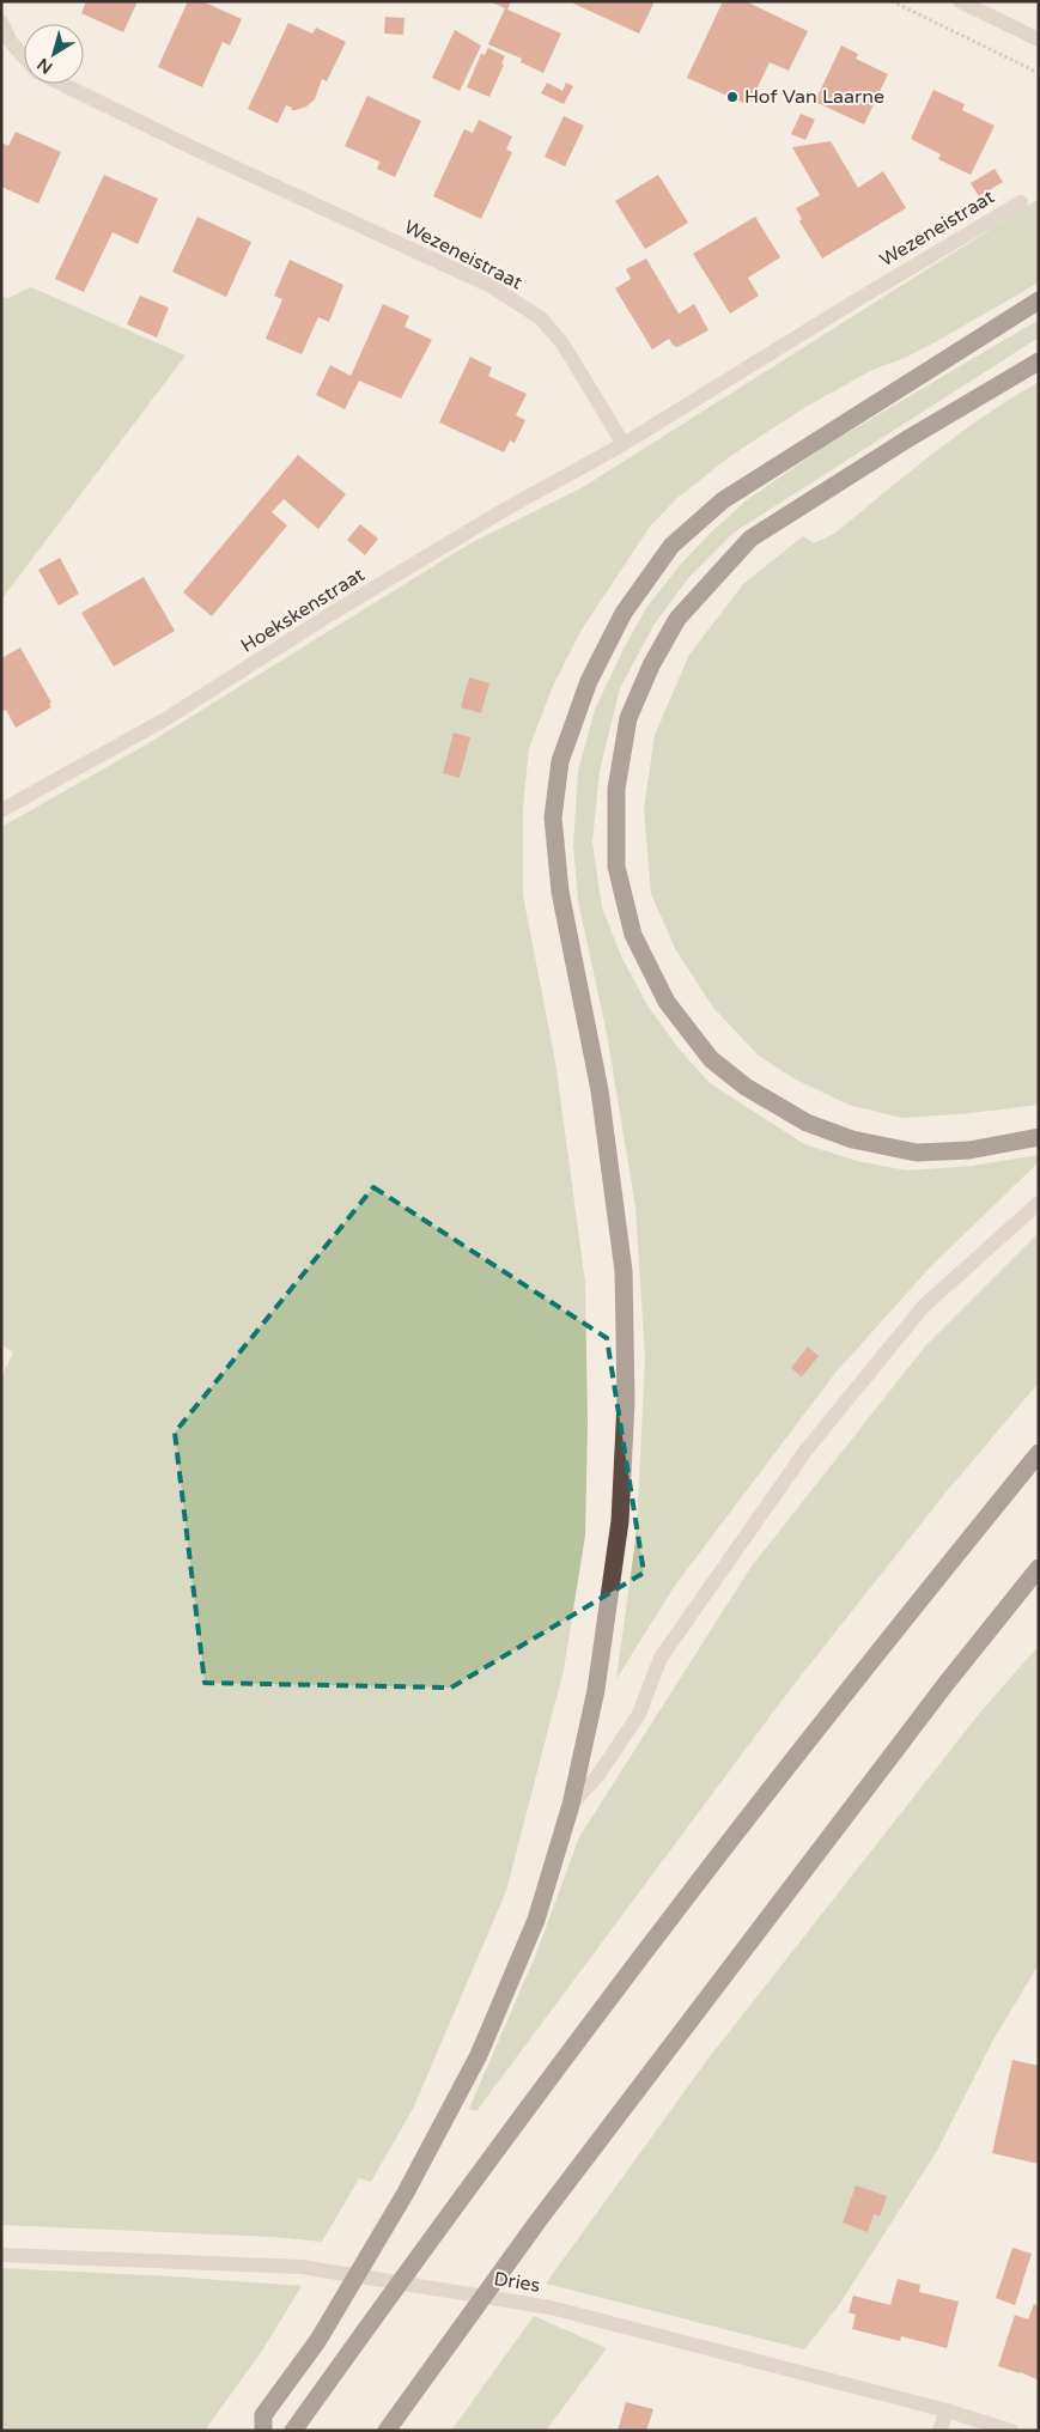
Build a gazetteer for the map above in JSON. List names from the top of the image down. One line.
{"streets":{"street":["Wezeneistraat","Hoekskenstraat","Dries"]},"crossings":[["Wezeneistraat","Hoekskenstraat"]],"places":["Hof Van Laarne"],"north":"bottom left"}
